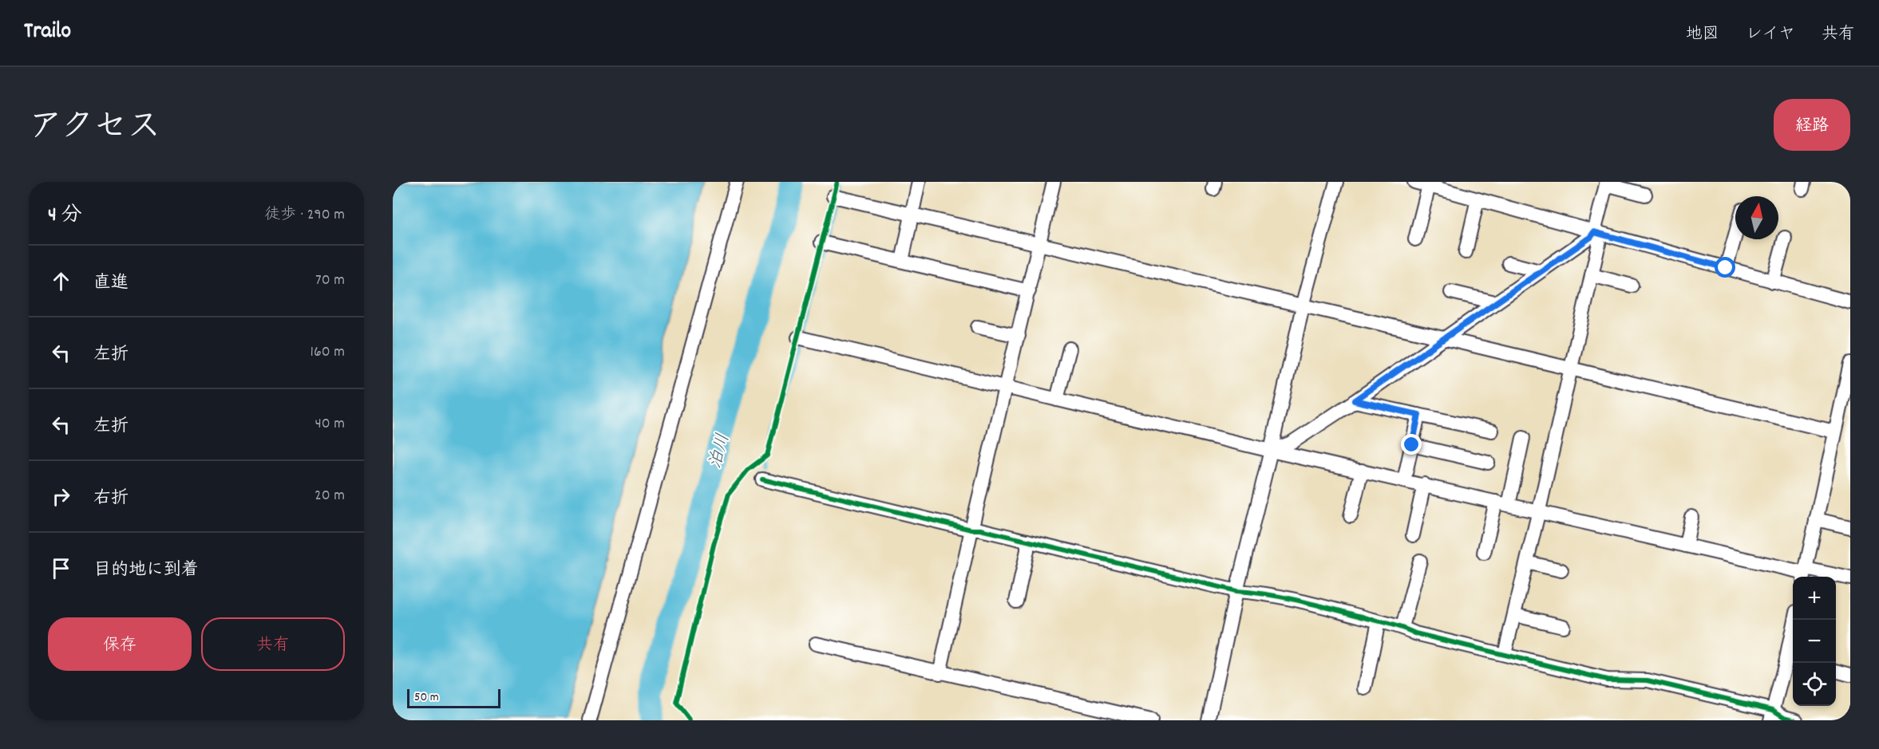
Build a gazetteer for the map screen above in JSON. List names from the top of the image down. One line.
{"water":["泊川"],"scale_bar":"50 m","north":"top","page":{"header":"Trailo","nav":["地図","レイヤ","共有"],"title":"アクセス","buttons":["経路",["保存","共有"]],"heading":["4 分","徒歩 · 290 m"],"list":[["直進","70 m"],["左折","160 m"],["左折","40 m"],["右折","20 m"],"目的地に到着"],"map_buttons":["+","−"],"scale":"50 m"}}
